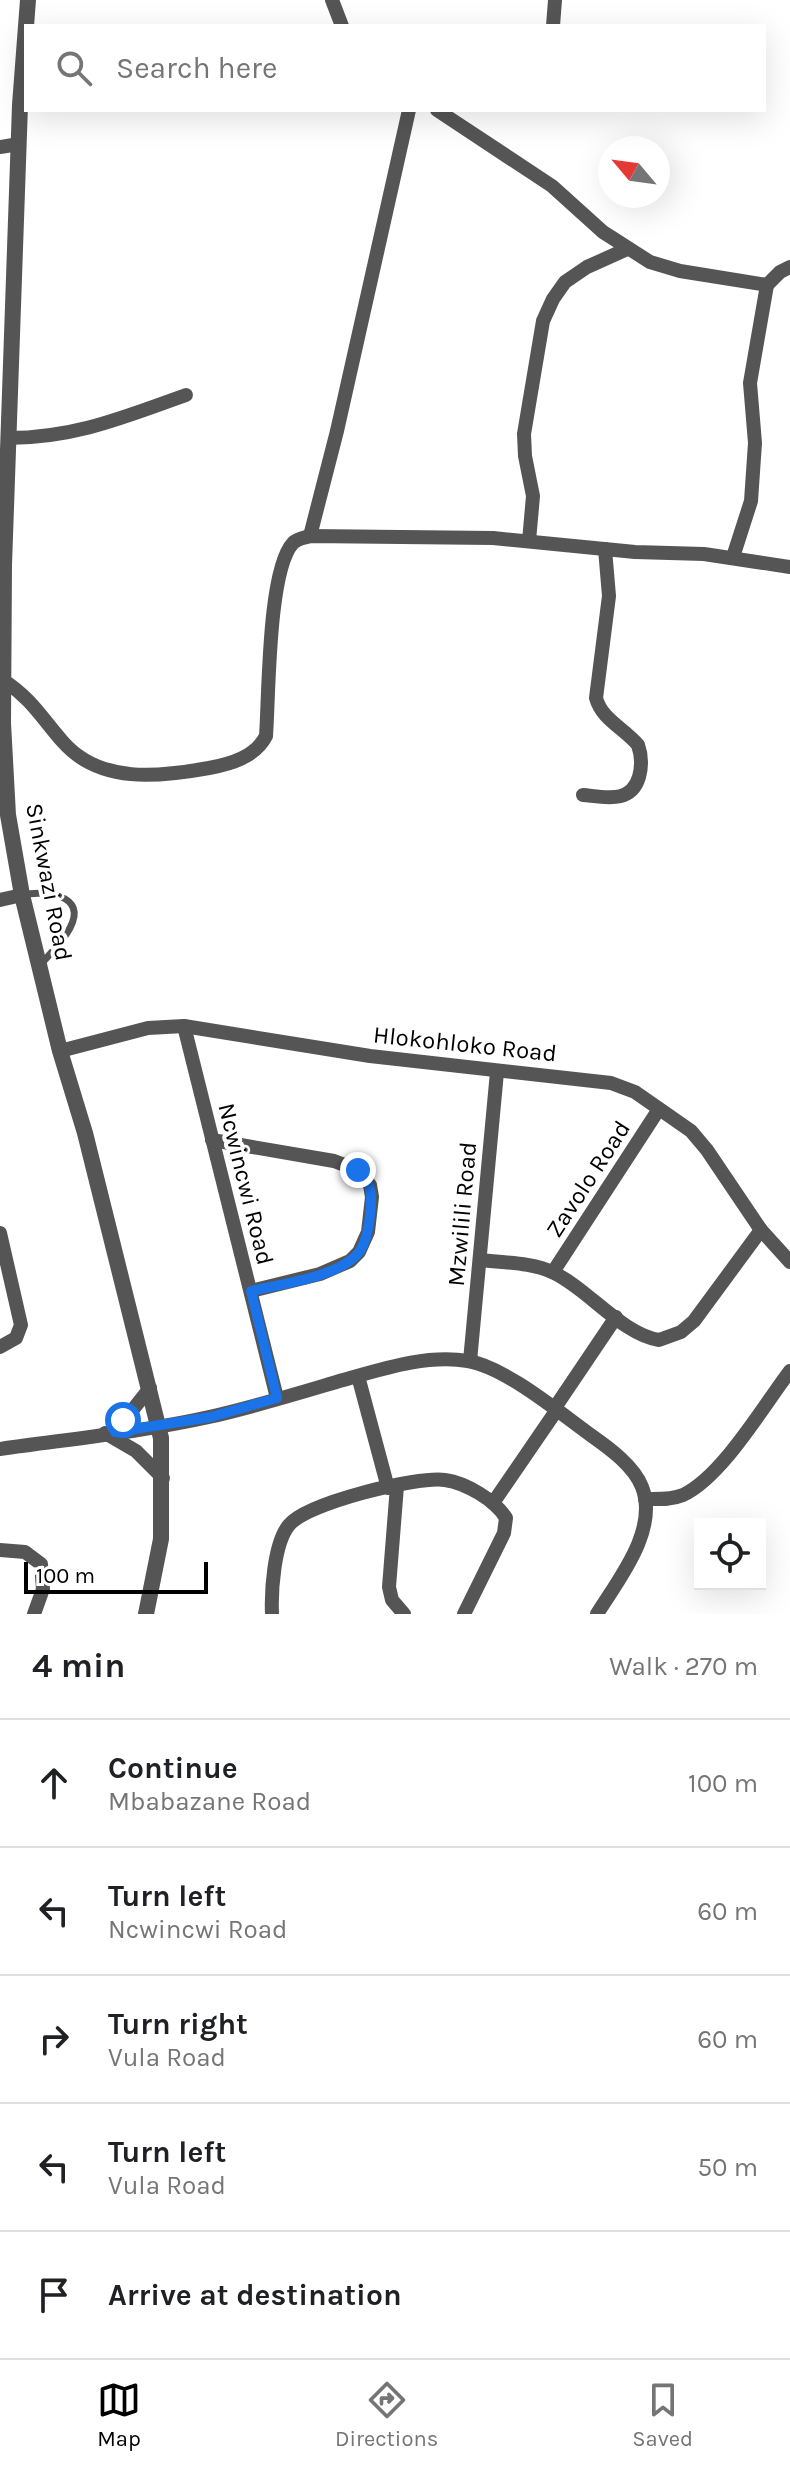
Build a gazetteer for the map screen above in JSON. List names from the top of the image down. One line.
{"streets":{"street":["Sinkwazi Road","Hlokohloko Road","Zavolo Road","Ncwincwi Road","Mzwilili Road"]},"crossings":[["Sinkwazi Road","Hlokohloko Road"],["Hlokohloko Road","Zavolo Road"],["Hlokohloko Road","Ncwincwi Road"],["Hlokohloko Road","Mzwilili Road"]],"scale_bar":"100 m","north":"top left","page":{"search":"Search here","scale":"100 m","heading":["4 min","Walk · 270 m"],"list":[["Continue","Mbabazane Road","100 m"],["Turn left","Ncwincwi Road","60 m"],["Turn right","Vula Road","60 m"],["Turn left","Vula Road","50 m"],"Arrive at destination"],"nav":["Map","Directions","Saved"]}}
